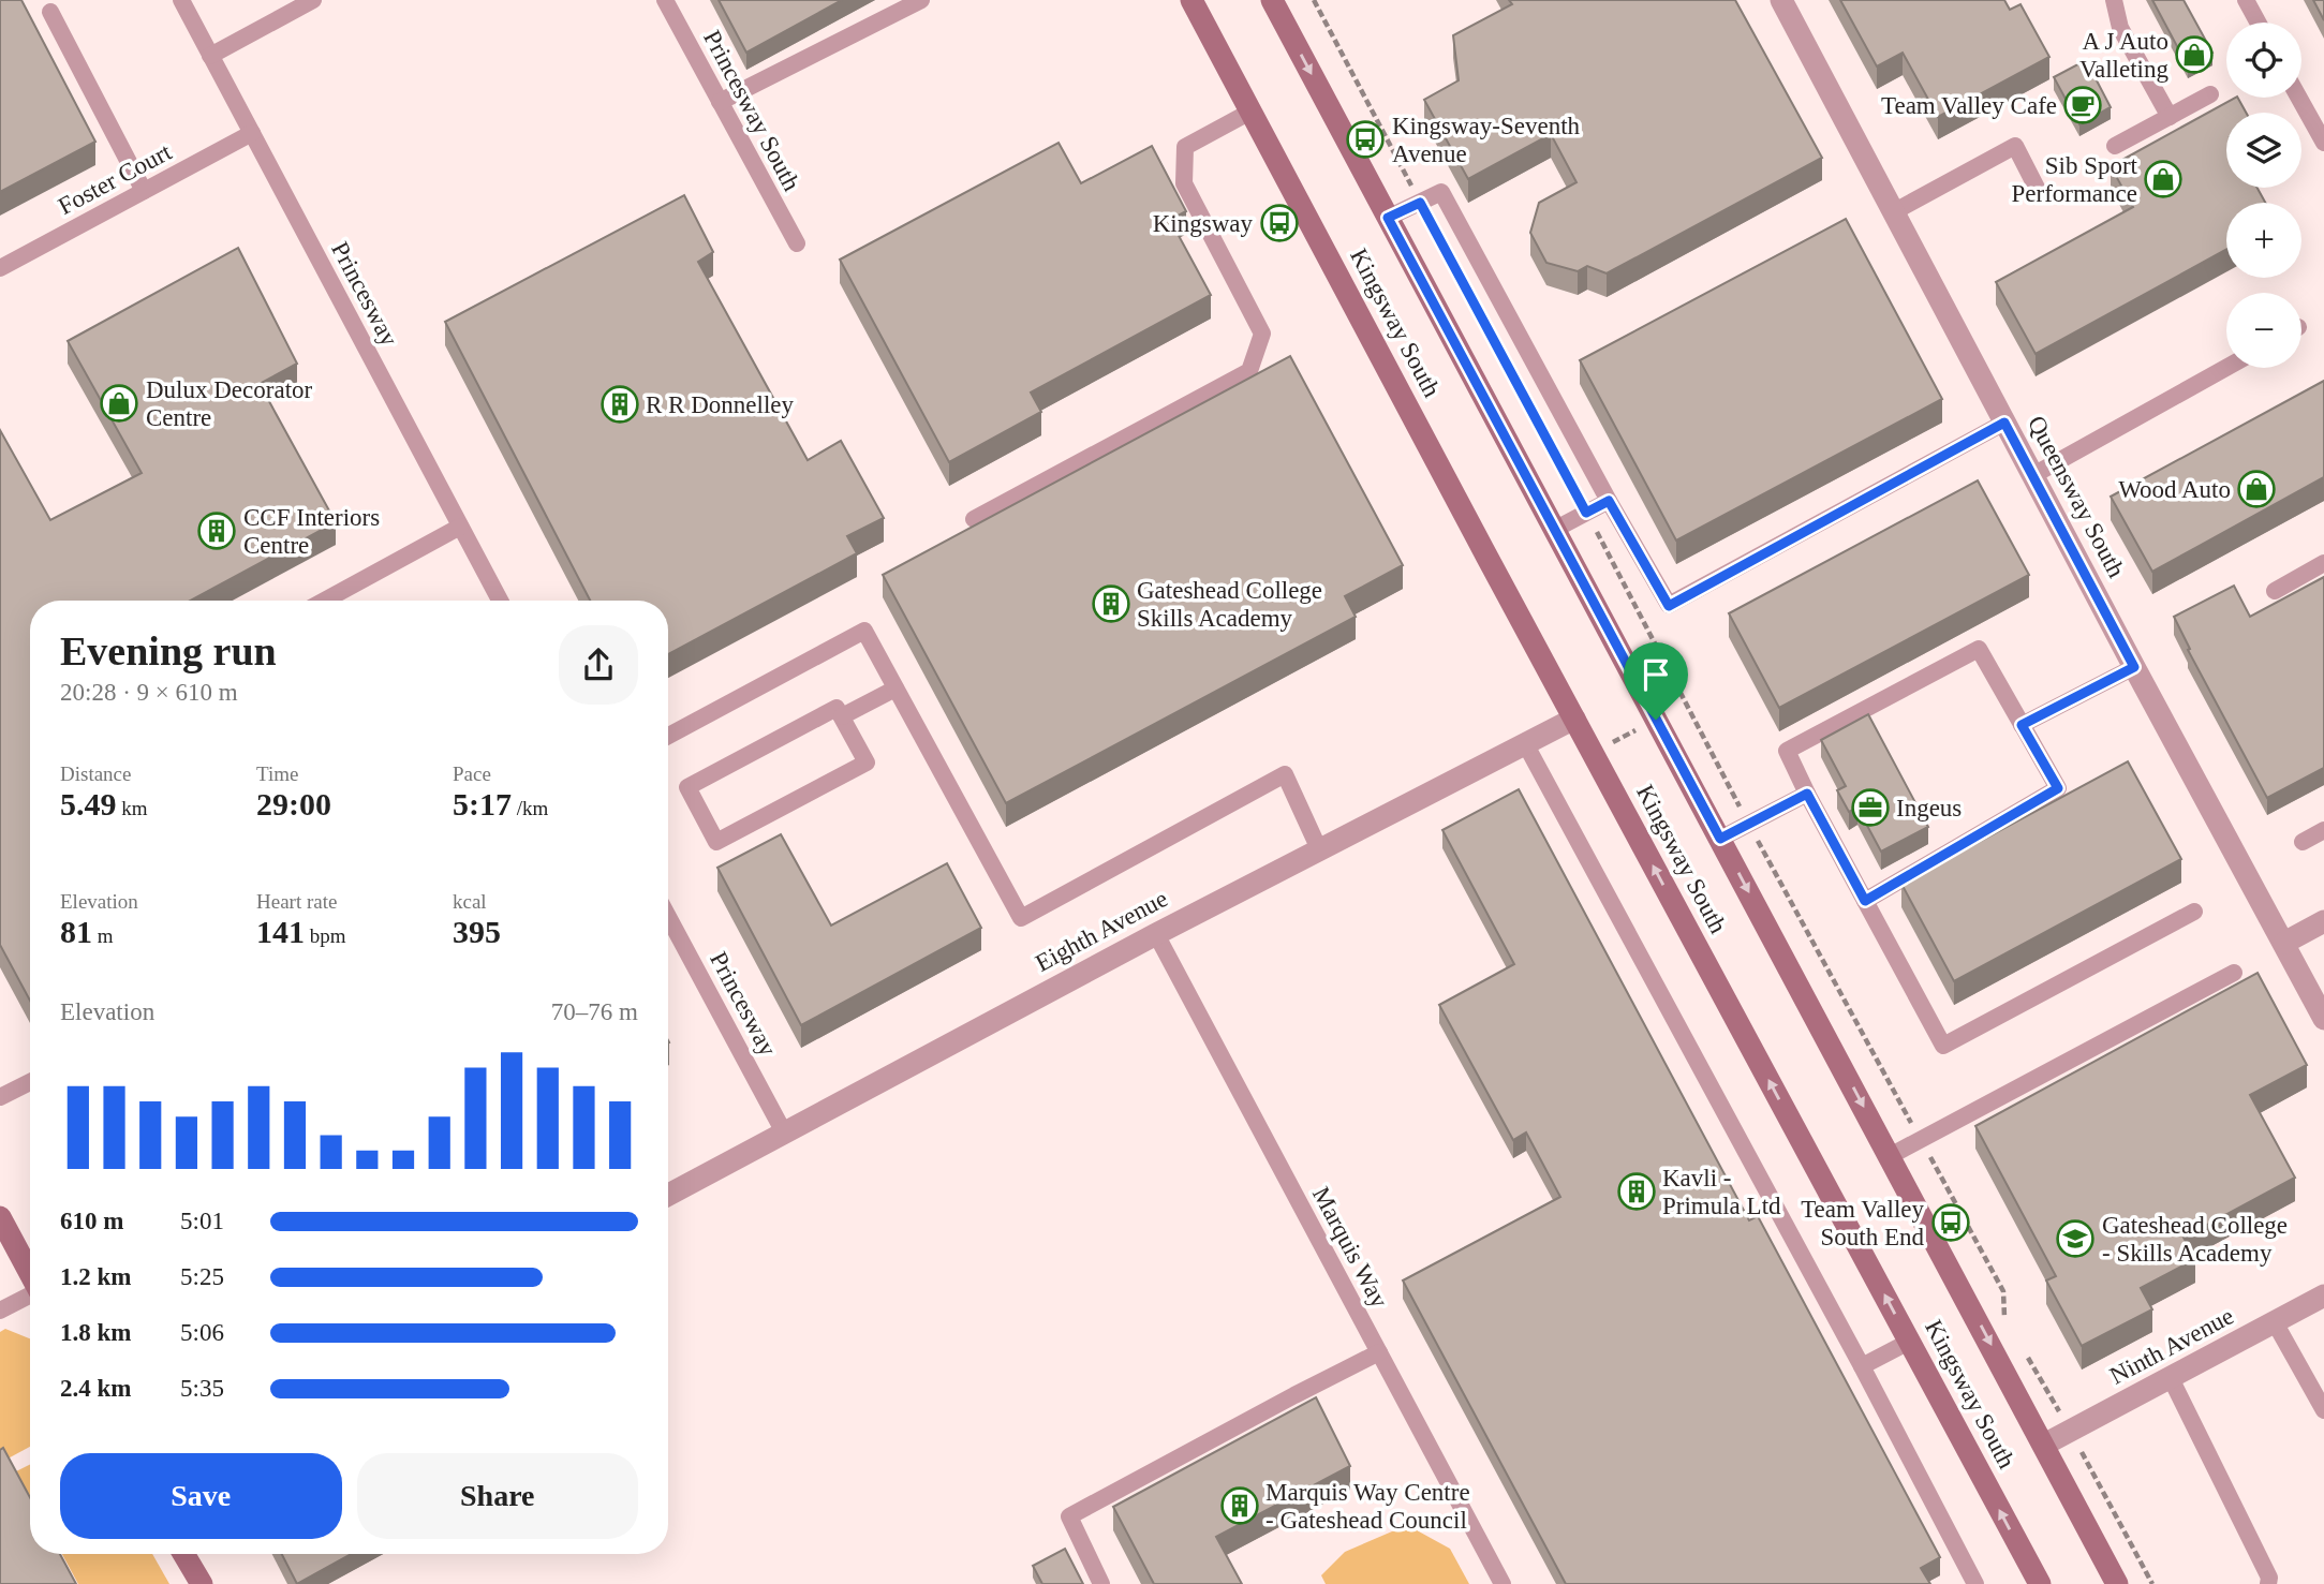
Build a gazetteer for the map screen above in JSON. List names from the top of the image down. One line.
{"streets":{"street":["Kingsway South","Queensway South","Eighth Avenue","Ninth Avenue"],"lane":["Princesway South","Foster Court","Princesway","Marquis Way"]},"crossings":[["Foster Court","Princesway"],["Princesway","Eighth Avenue"],["Kingsway South","Eighth Avenue"],["Kingsway South","Ninth Avenue"],["Eighth Avenue","Marquis Way"]],"places":{"shop":["A J Auto Valleting","Sib Sport Performance","Dulux Decorator Centre","Wood Auto"],"cafe":["Team Valley Cafe"],"bus stop":["Kingsway-Seventh Avenue","Kingsway","Team Valley South End"],"building":["R R Donnelley","CCF Interiors Centre","Gateshead College Skills Academy","Kavli - Primula Ltd","Marquis Way Centre - Gateshead Council"],"office":["Ingeus"],"school or university":["Gateshead College - Skills Academy"]},"page":{"map_buttons":["+","−"],"heading":["Evening run","20:28 · 9 × 610 m"],"stats":[["Distance","5.49 km"],["Time","29:00"],["Pace","5:17 /km"],["Elevation","81 m"],["Heart rate","141 bpm"],["kcal","395"]],"chart":["Elevation","70–76 m"],"list":[{"name":"610 m","note":"5:01"},{"name":"1.2 km","note":"5:25"},{"name":"1.8 km","note":"5:06"},{"name":"2.4 km","note":"5:35"}],"buttons":["Save","Share"]}}
